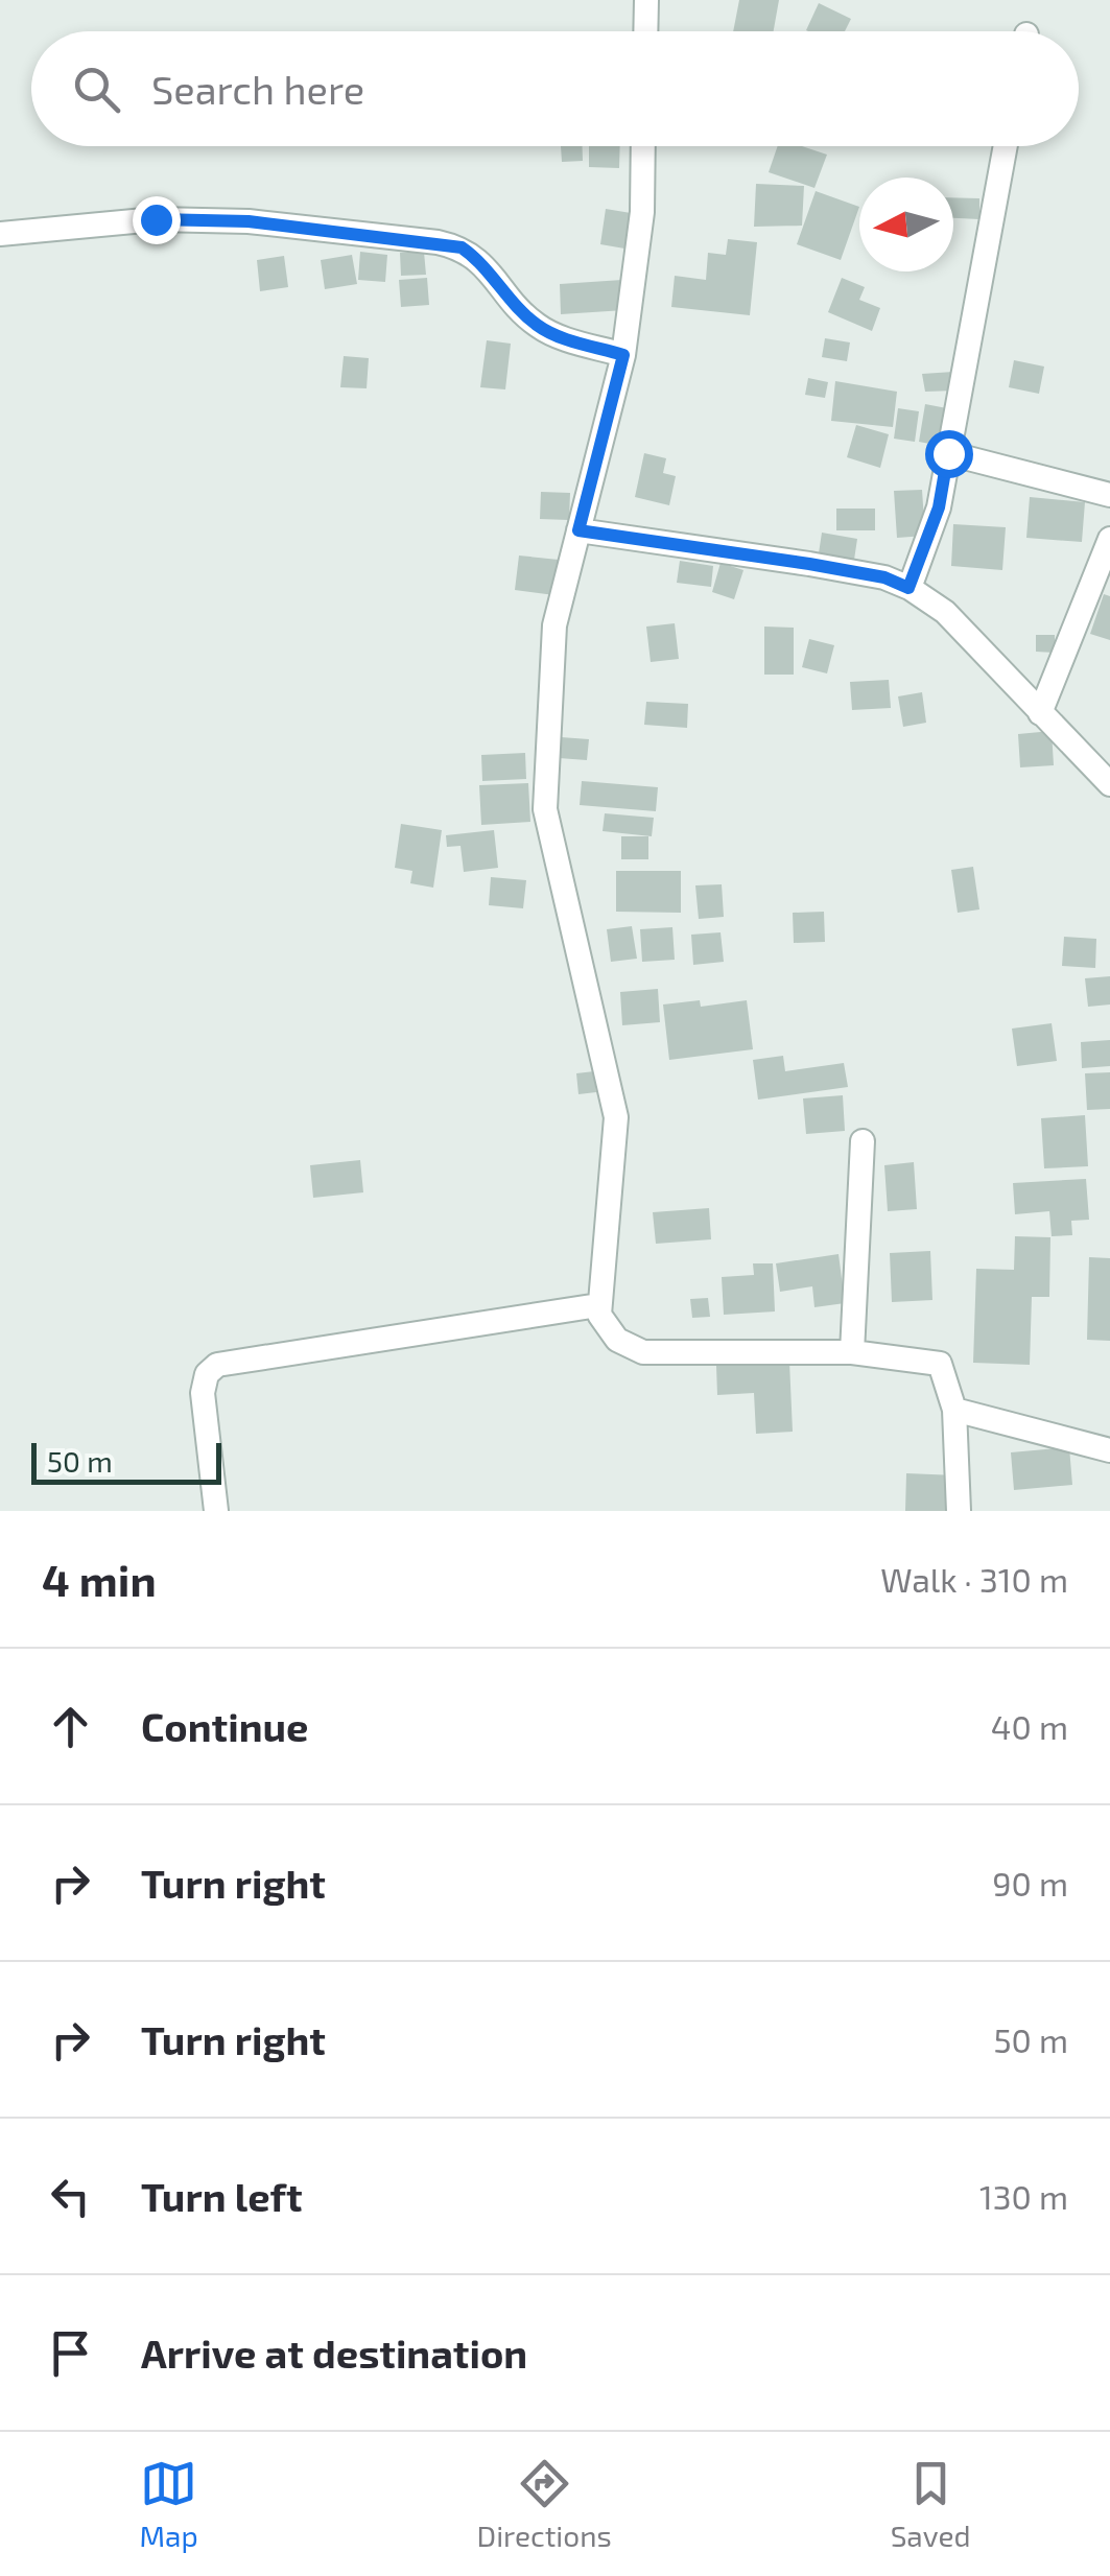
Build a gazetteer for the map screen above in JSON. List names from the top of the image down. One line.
{"scale_bar":"50 m","north":"left","page":{"search":"Search here","scale":"50 m","heading":["4 min","Walk · 310 m"],"list":[["Continue","40 m"],["Turn right","90 m"],["Turn right","50 m"],["Turn left","130 m"],"Arrive at destination"],"nav":["Map","Directions","Saved"]}}
